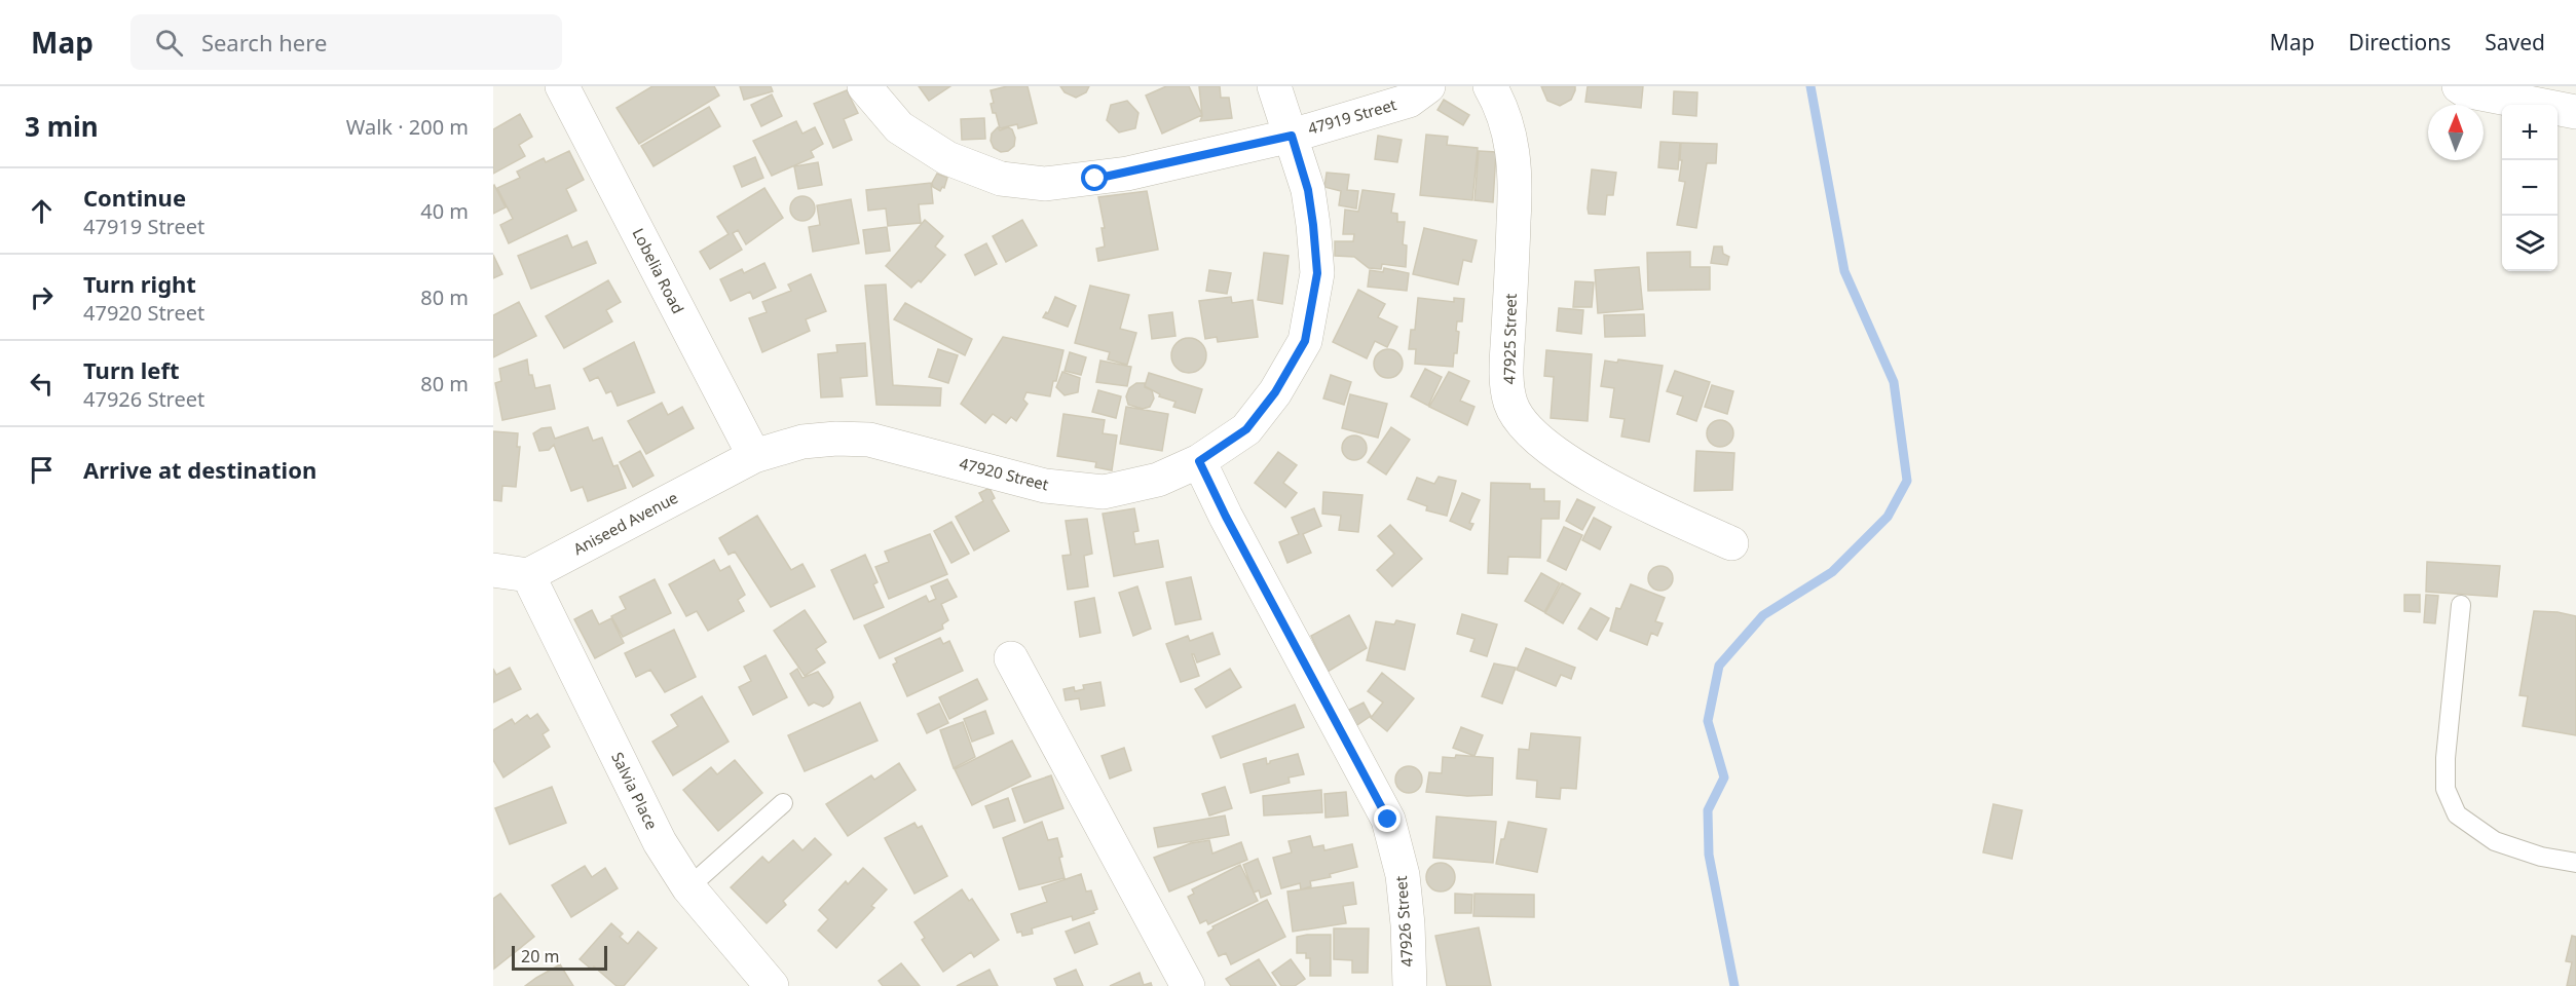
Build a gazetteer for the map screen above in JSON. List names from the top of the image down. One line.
{"streets":{"street":["47919 Street","Lobelia Road","47925 Street","47920 Street","Aniseed Avenue","Salvia Place","47926 Street"]},"crossings":[["47919 Street","47920 Street"],["Lobelia Road","47920 Street"],["Lobelia Road","Aniseed Avenue"],["47920 Street","Aniseed Avenue"],["47920 Street","47926 Street"],["Aniseed Avenue","Salvia Place"]],"scale_bar":"20 m","north":"top","page":{"header":"Map","search":"Search here","nav":["Map","Directions","Saved"],"heading":["3 min","Walk · 200 m"],"map_buttons":["+","−"],"list":[["Continue","47919 Street","40 m"],["Turn right","47920 Street","80 m"],["Turn left","47926 Street","80 m"],"Arrive at destination"],"scale":"20 m"}}
